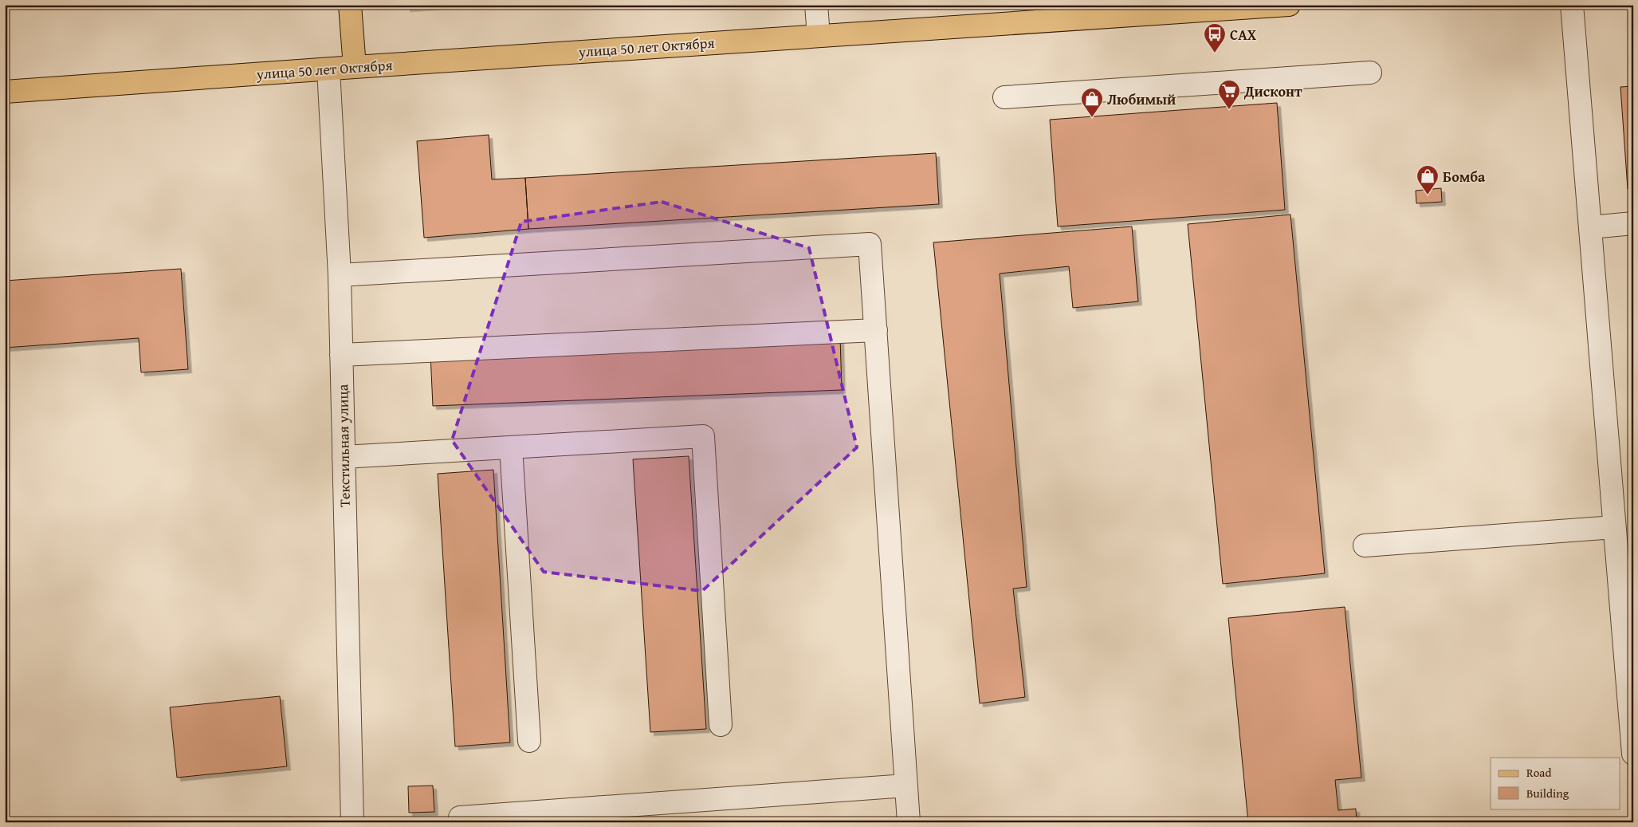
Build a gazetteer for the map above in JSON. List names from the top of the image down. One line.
{"streets":{"main road":["улица 50 лет Октября"],"street":["Текстильная улица"]},"crossings":[["улица 50 лет Октября","Текстильная улица"]],"places":{"bus stop":["САХ"],"supermarket":["Дисконт"],"shop":["Любимый","Бомба"]},"legend":["Road","Building"]}
